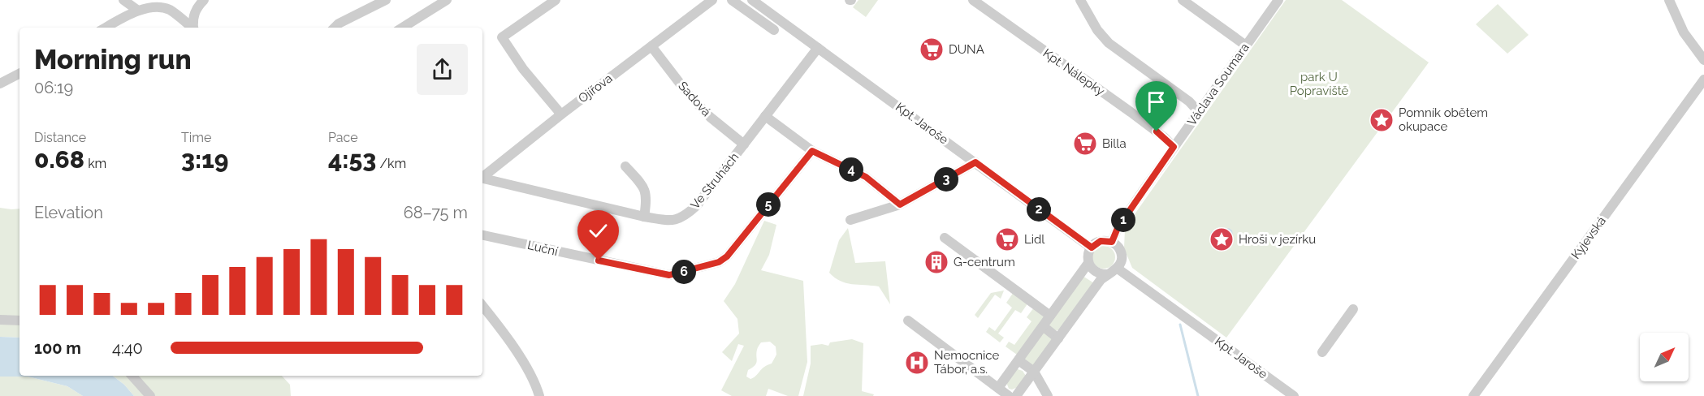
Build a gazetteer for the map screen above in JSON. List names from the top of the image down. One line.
{"streets":{"street":["Kpt. Nálepky","Václava Soumara","Ojířova","Sadová","Kpt. Jaroše","Ve Struhách","Kyjevská","Luční"]},"crossings":[["Kpt. Nálepky","Václava Soumara"],["Václava Soumara","Kpt. Jaroše"],["Ojířova","Sadová"],["Sadová","Ve Struhách"],["Kpt. Jaroše","Ve Struhách"]],"parks":["park U Popraviště"],"places":{"supermarket":["DUNA","Billa","Lidl"],"place":["Pomník obětem okupace","Hroši v jezírku"],"building":["G-centrum"],"hospital":["Nemocnice Tábor, a.s."]},"north":"top right","page":{"heading":["Morning run","06:19"],"stats":[["Distance","0.68 km"],["Time","3:19"],["Pace","4:53 /km"]],"pins":["4","3","5","2","1","6"],"chart":["Elevation","68–75 m"],"list":[{"name":"100 m","note":"4:40"}]}}
